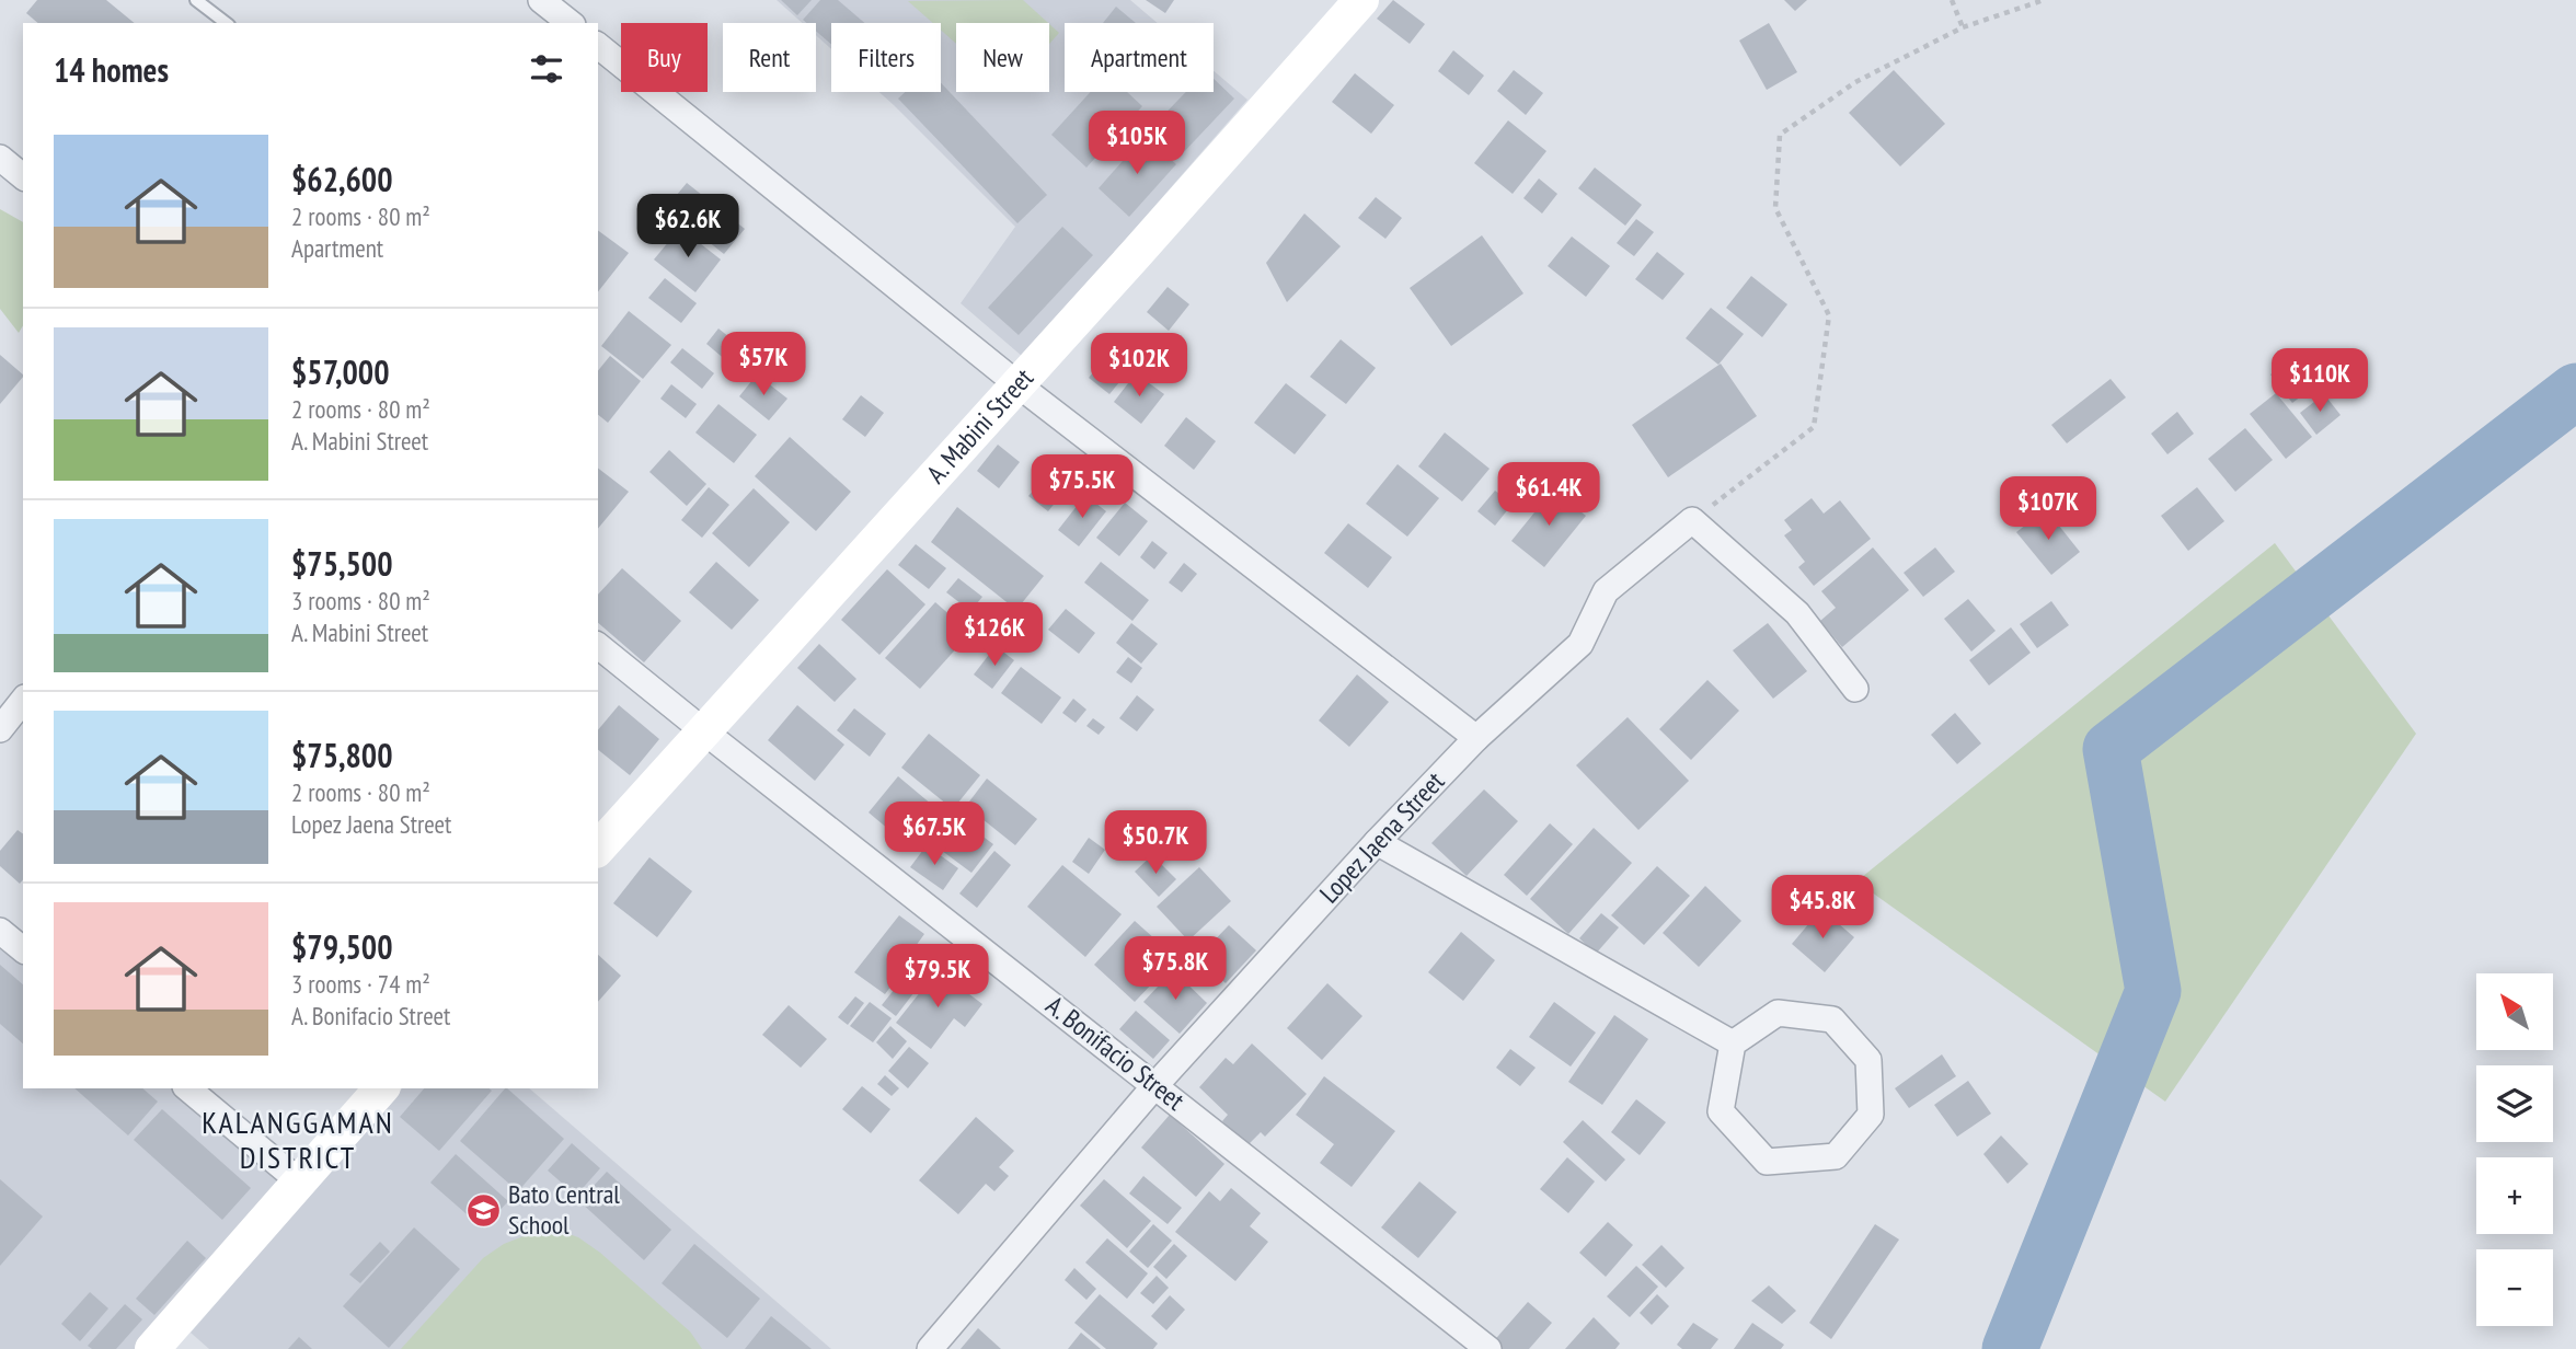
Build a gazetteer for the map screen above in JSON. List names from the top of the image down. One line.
{"streets":{"street":["A. Mabini Street","Lopez Jaena Street","A. Bonifacio Street"]},"crossings":[["A. Mabini Street","A. Bonifacio Street"],["Lopez Jaena Street","A. Bonifacio Street"]],"districts":["KALANGGAMAN DISTRICT"],"places":{"school or university":["Bato Central School"]},"north":"top left","page":{"chip":["Buy","Rent","Filters","New","Apartment"],"heading":"14 homes","price":["$105K","$62.6K","$57K","$102K","$110K","$75.5K","$61.4K","$107K","$126K","$67.5K","$50.7K","$45.8K","$75.8K","$79.5K"],"list":[{"name":"$62,600","note":"2 rooms · 80 m² · Apartment"},{"name":"$57,000","note":"2 rooms · 80 m² · A. Mabini Street"},{"name":"$75,500","note":"3 rooms · 80 m² · A. Mabini Street"},{"name":"$75,800","note":"2 rooms · 80 m² · Lopez Jaena Street"},{"name":"$79,500","note":"3 rooms · 74 m² · A. Bonifacio Street"}],"map_buttons":["+","−"]}}
